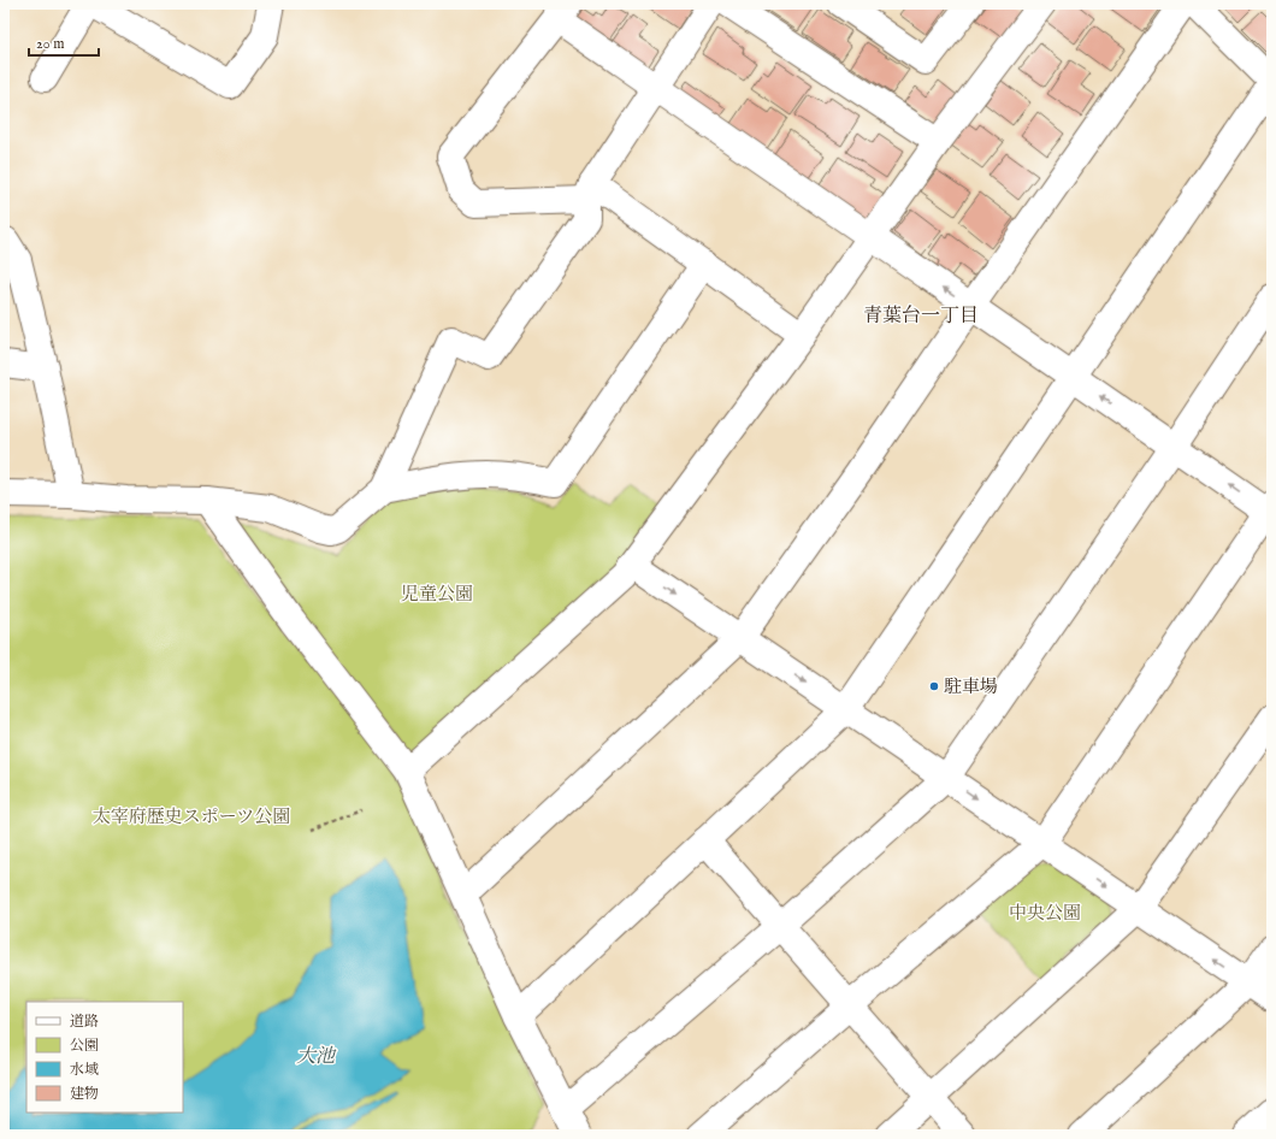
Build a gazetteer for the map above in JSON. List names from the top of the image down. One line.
{"districts":["青葉台一丁目"],"water":["大池"],"parks":["児童公園","太宰府歴史スポーツ公園","中央公園"],"places":["駐車場"],"legend":["道路","公園","水域","建物"],"scale_bar":"20 m"}
